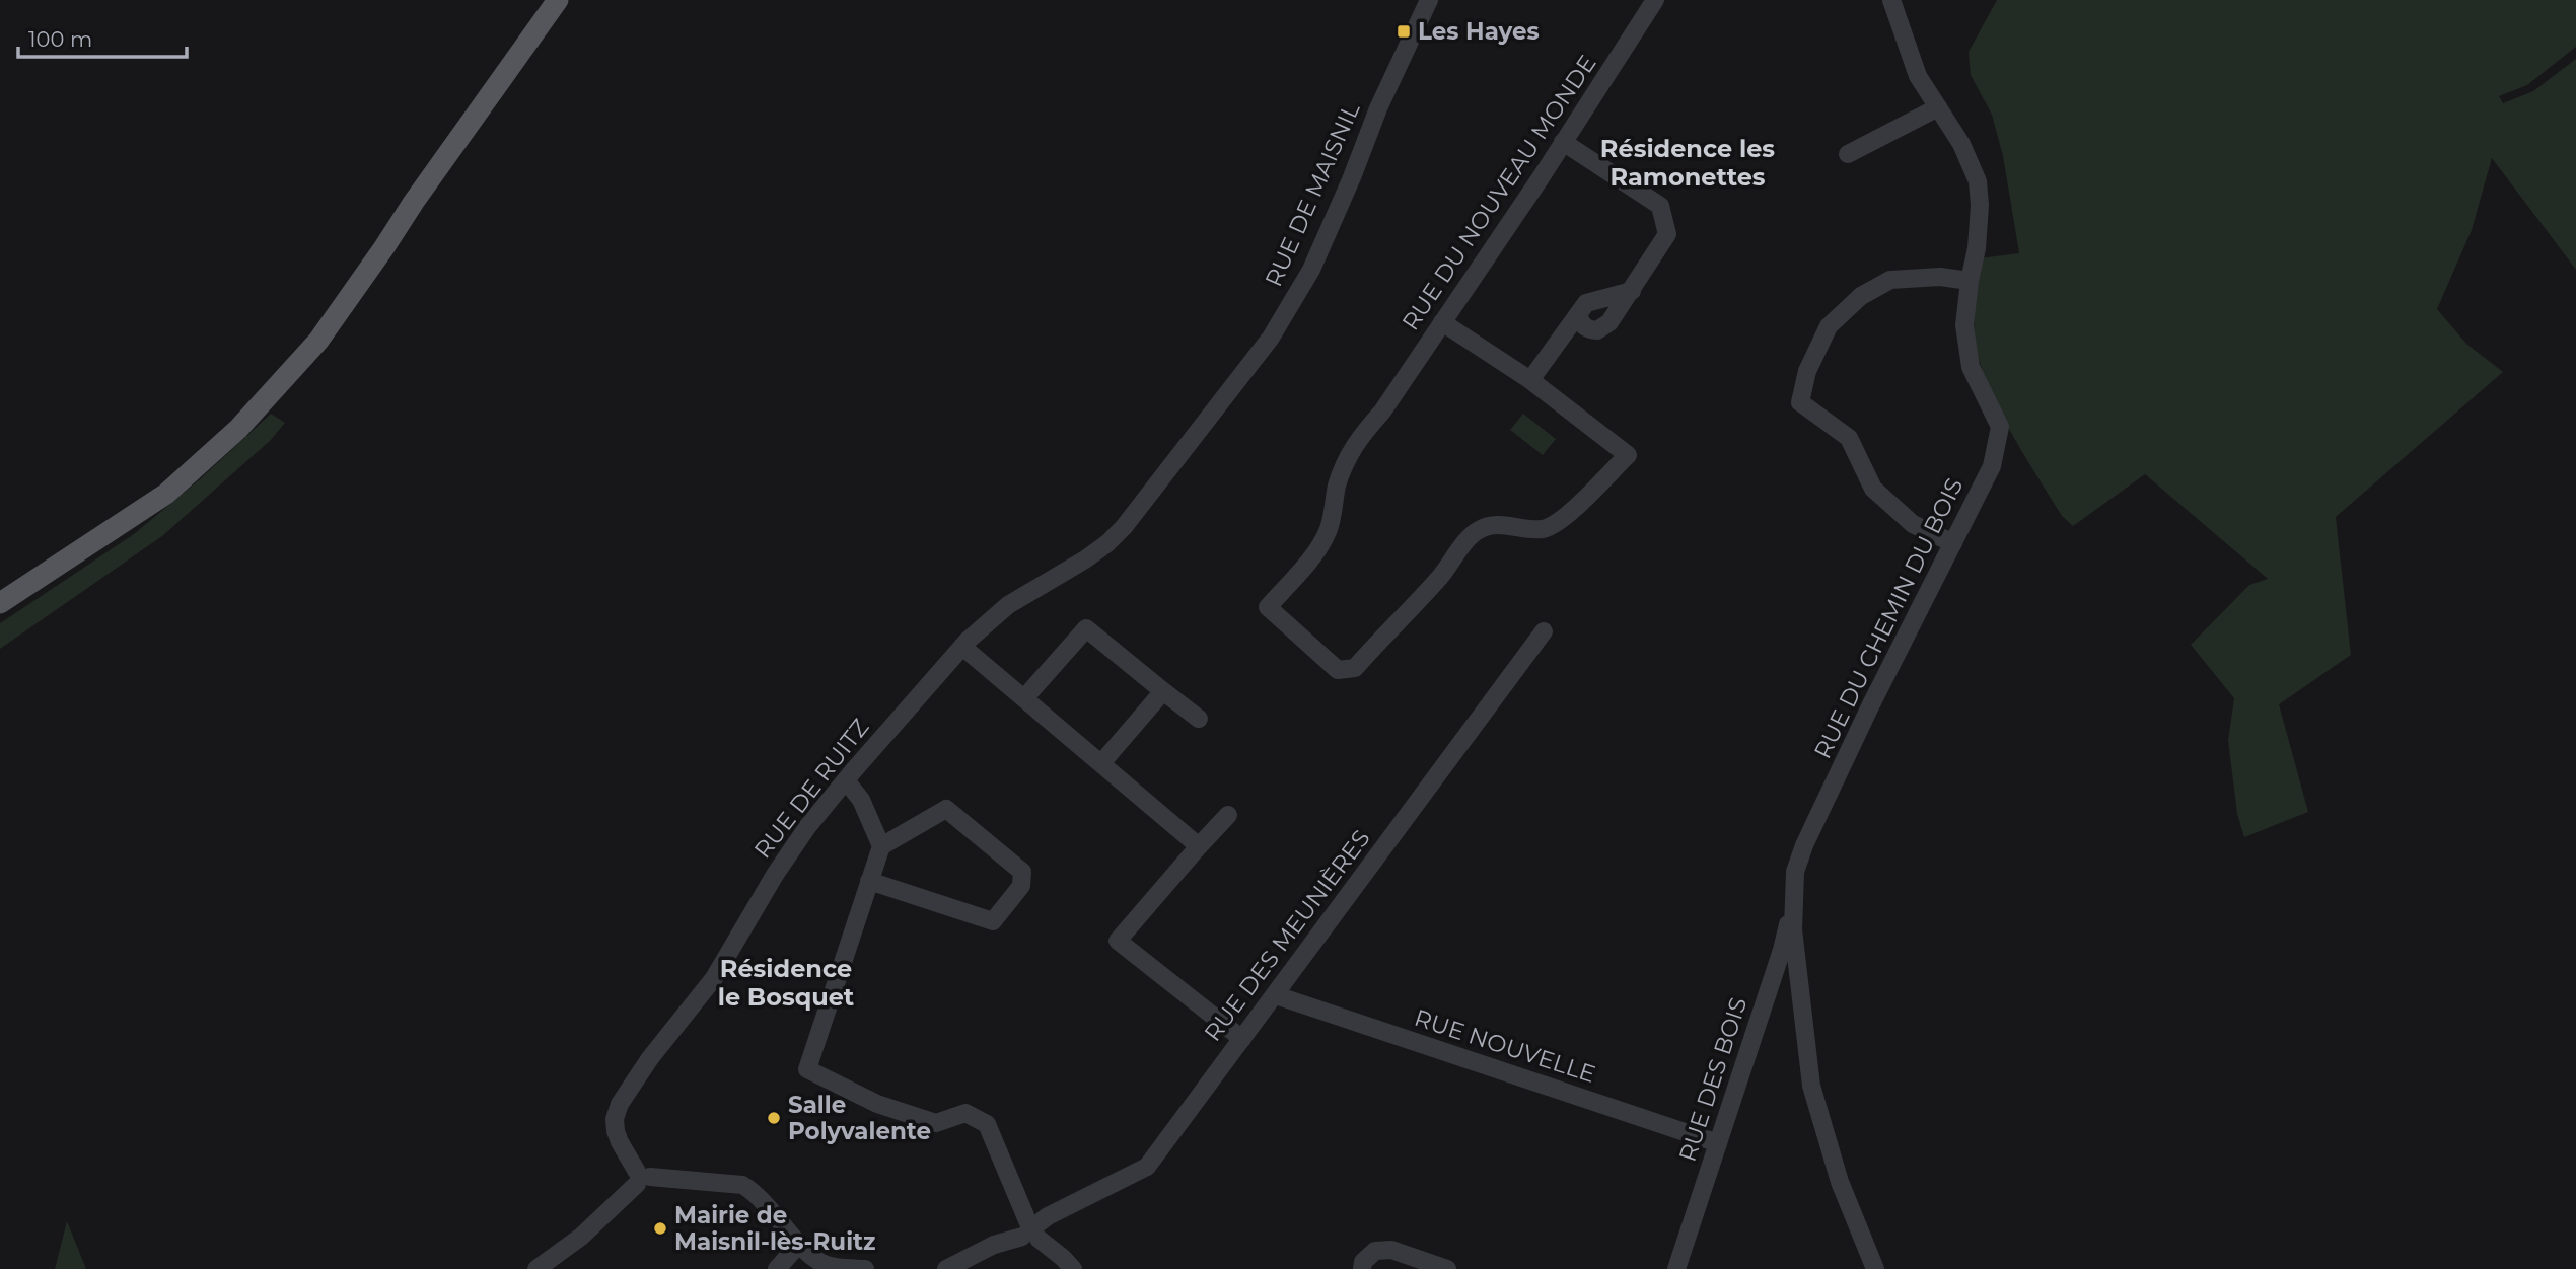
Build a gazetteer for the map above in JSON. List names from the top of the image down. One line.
{"streets":{"street":["RUE DU NOUVEAU MONDE","RUE DE MAISNIL","RUE DU CHEMIN DU BOIS","RUE DE RUITZ","RUE DES MEUNIÈRES","RUE NOUVELLE","RUE DES BOIS"]},"crossings":[["RUE DE MAISNIL","RUE DE RUITZ"],["RUE DU CHEMIN DU BOIS","RUE DES BOIS"],["RUE DES MEUNIÈRES","RUE NOUVELLE"],["RUE NOUVELLE","RUE DES BOIS"]],"districts":["Résidence les Ramonettes","Résidence le Bosquet"],"places":{"transit":["Les Hayes"],"other":["Salle Polyvalente","Mairie de Maisnil-lès-Ruitz"]},"scale_bar":"100 m"}
